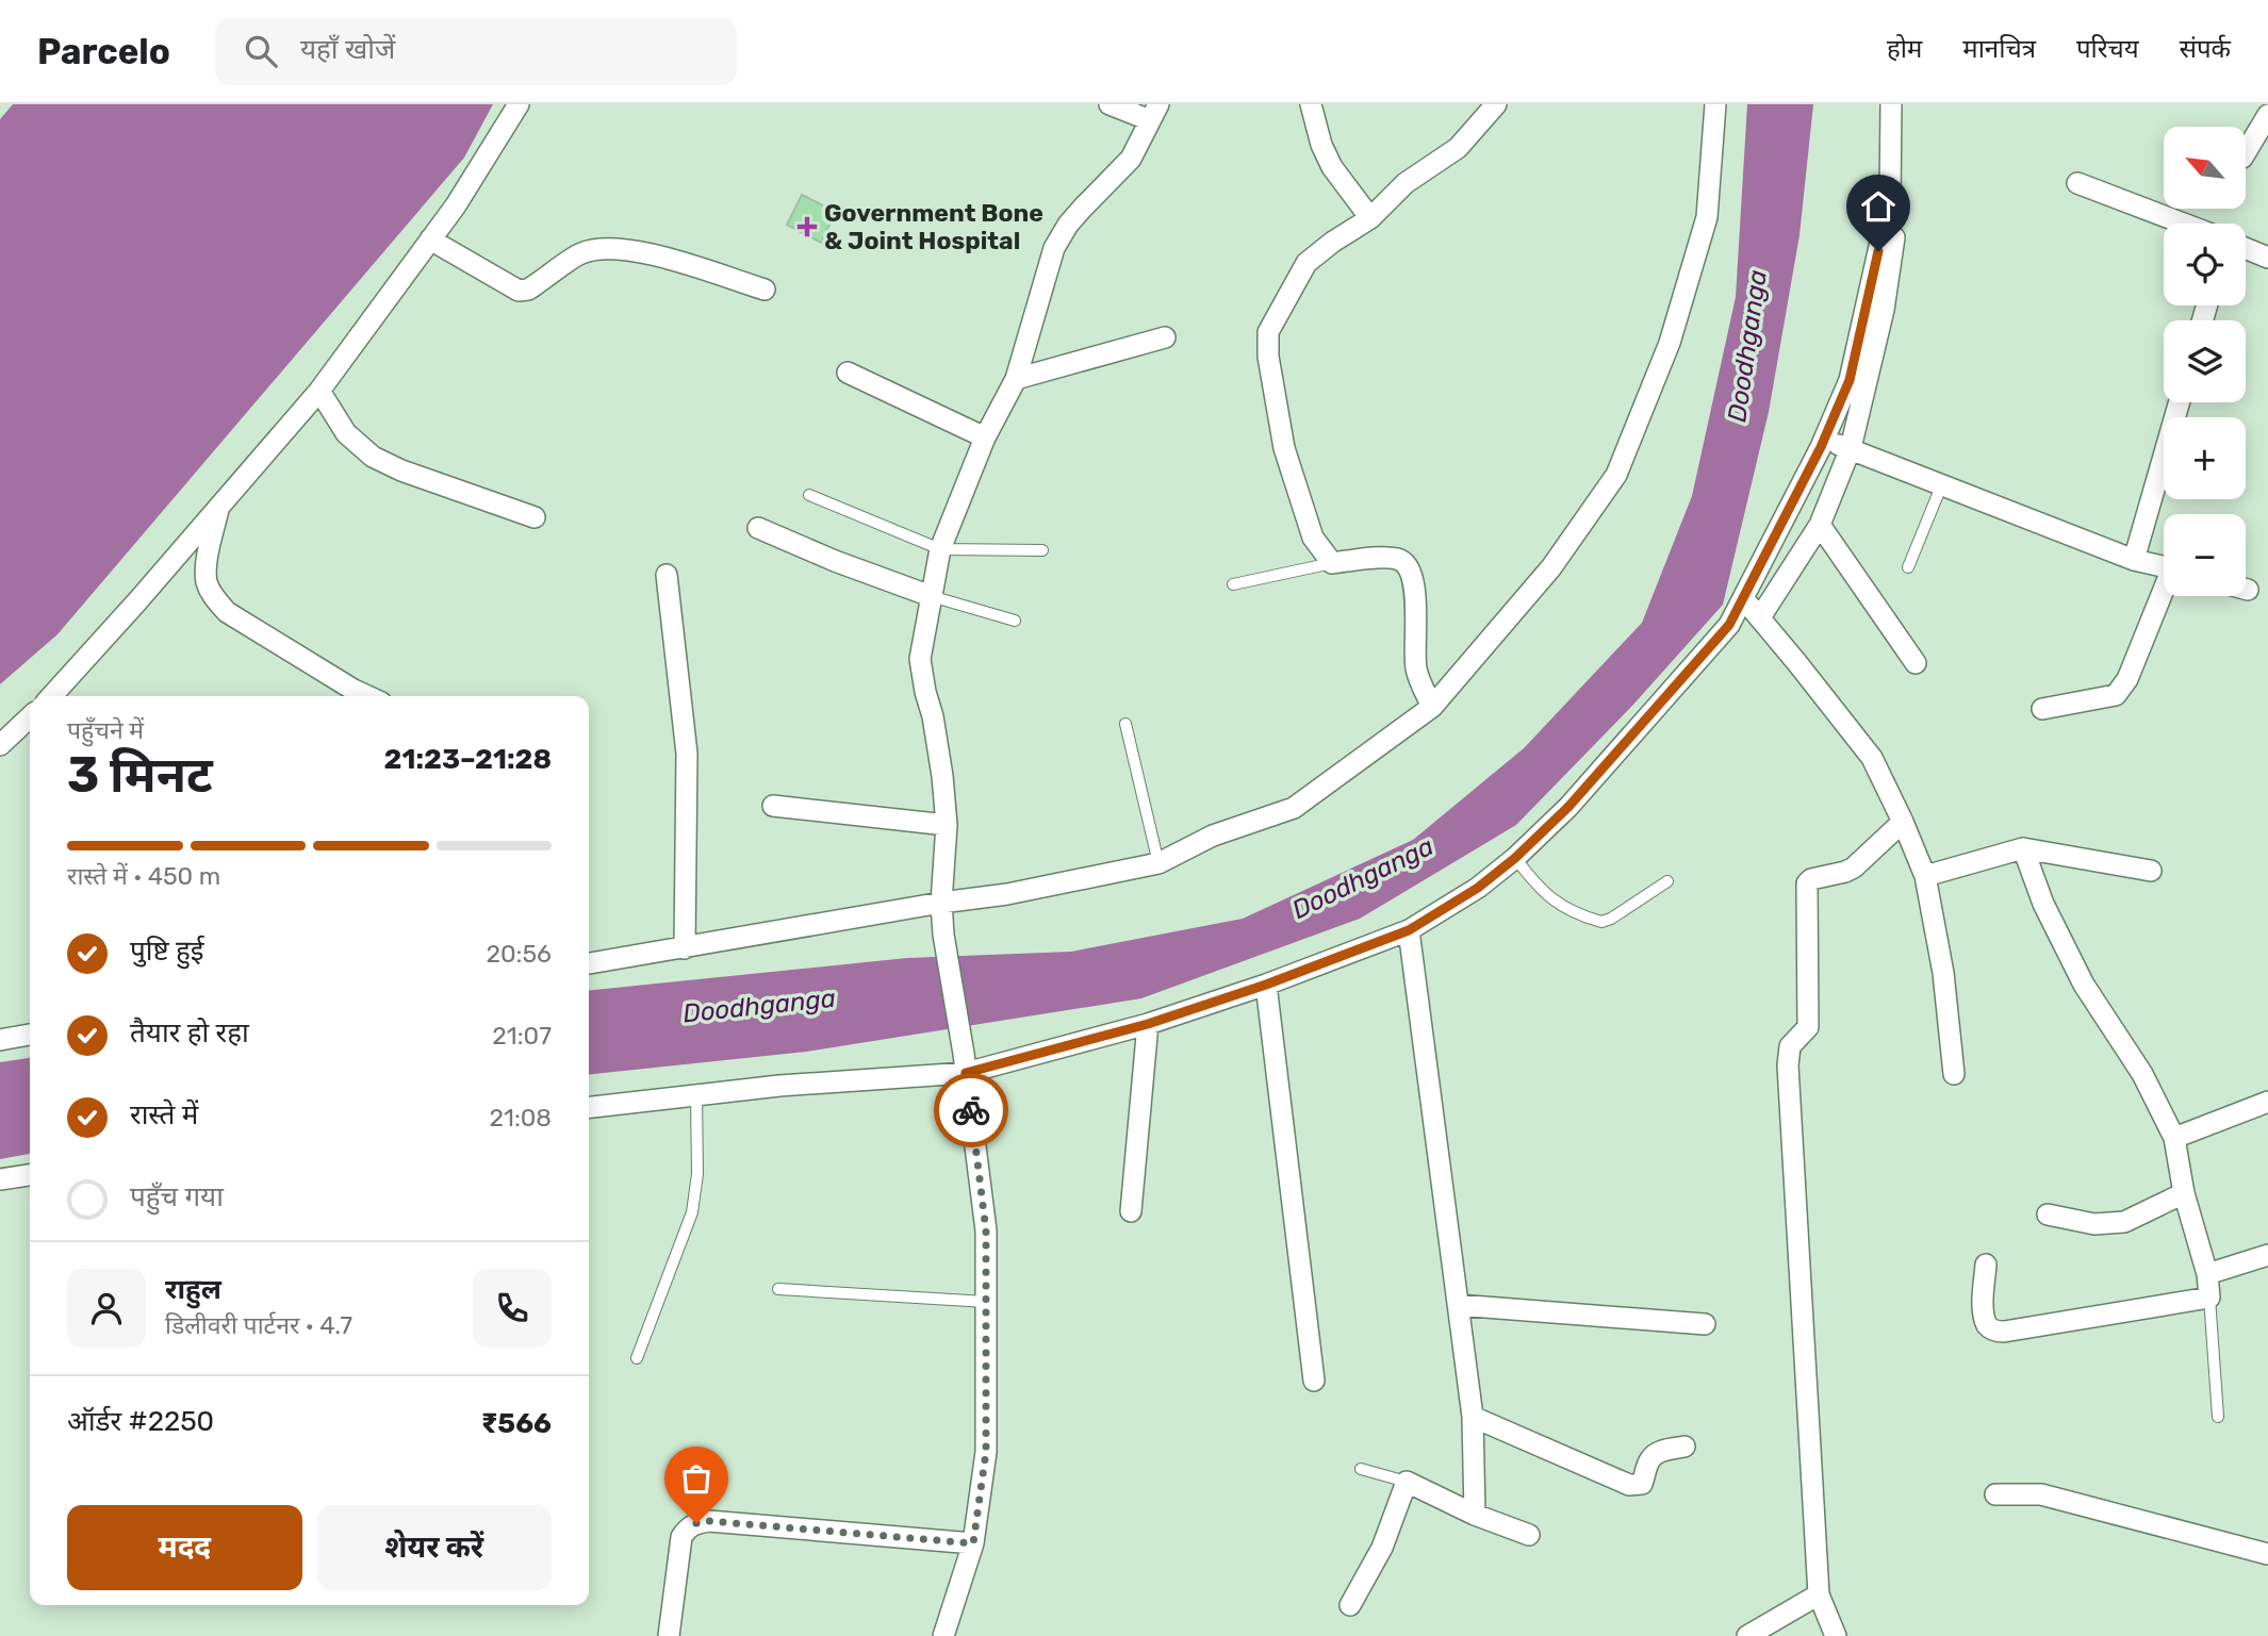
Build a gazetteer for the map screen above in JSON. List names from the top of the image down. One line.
{"water":["Doodhganga"],"places":{"health":["Government Bone & Joint Hospital"]},"north":"top left","page":{"header":"Parcelo","search":"यहाँ खोजें","nav":["होम","मानचित्र","परिचय","संपर्क"],"map_buttons":["+","−"],"heading":["3 मिनट","पहुँचने में","21:23–21:28"],"panel":["राहुल","डिलीवरी पार्टनर · 4.7","ऑर्डर #2250","₹566"],"bar":"रास्ते में · 450 m","list":[["पुष्टि हुई","20:56"],["तैयार हो रहा","21:07"],["रास्ते में","21:08"],"पहुँच गया"],"buttons":["मदद","शेयर करें"]}}
